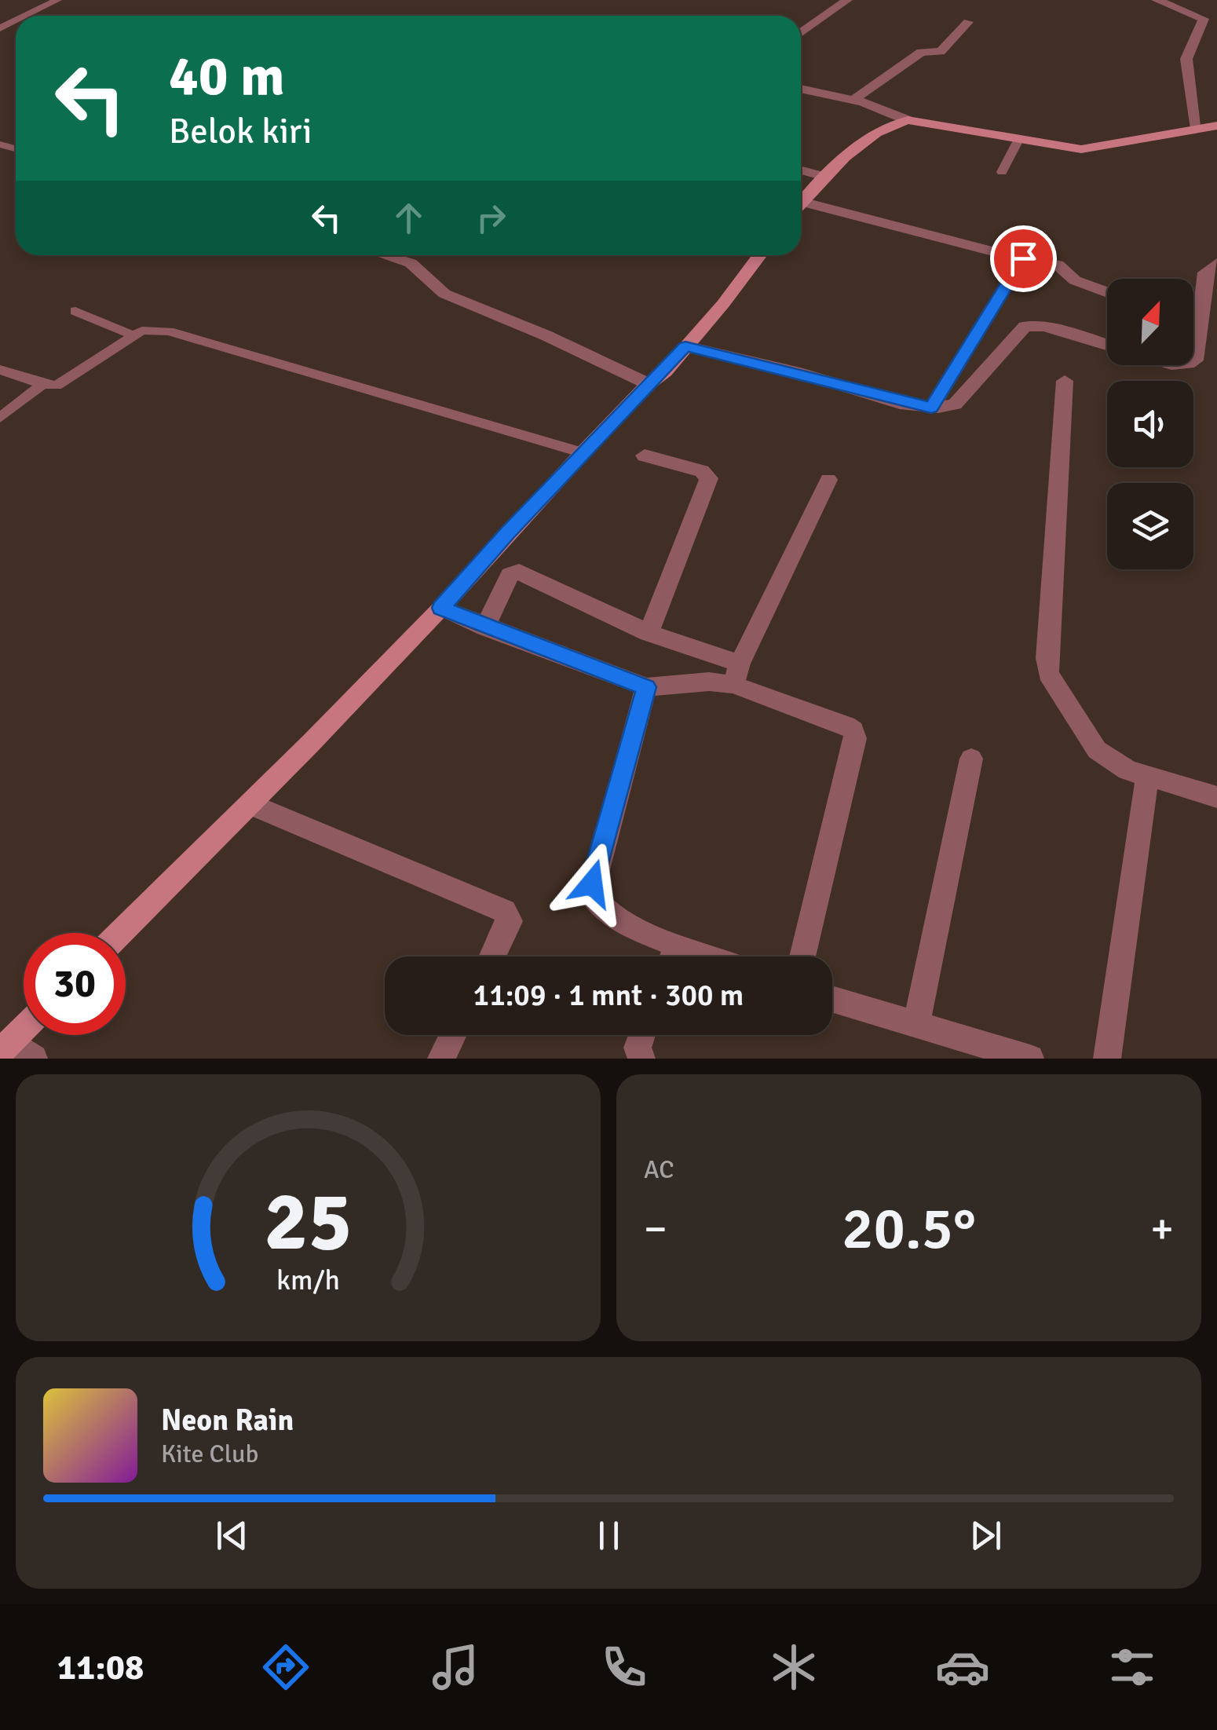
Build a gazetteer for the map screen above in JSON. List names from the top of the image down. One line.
{"north":"top right","page":{"turn":["40 m","Belok kiri"],"limit":"30","trip":"11:09 · 1 mnt · 300 m","tile":"AC","heat":["−","20.5°","+"],"song":["Neon Rain","Kite Club"],"tabs":"11:08","gauge":["25","km/h"]}}
